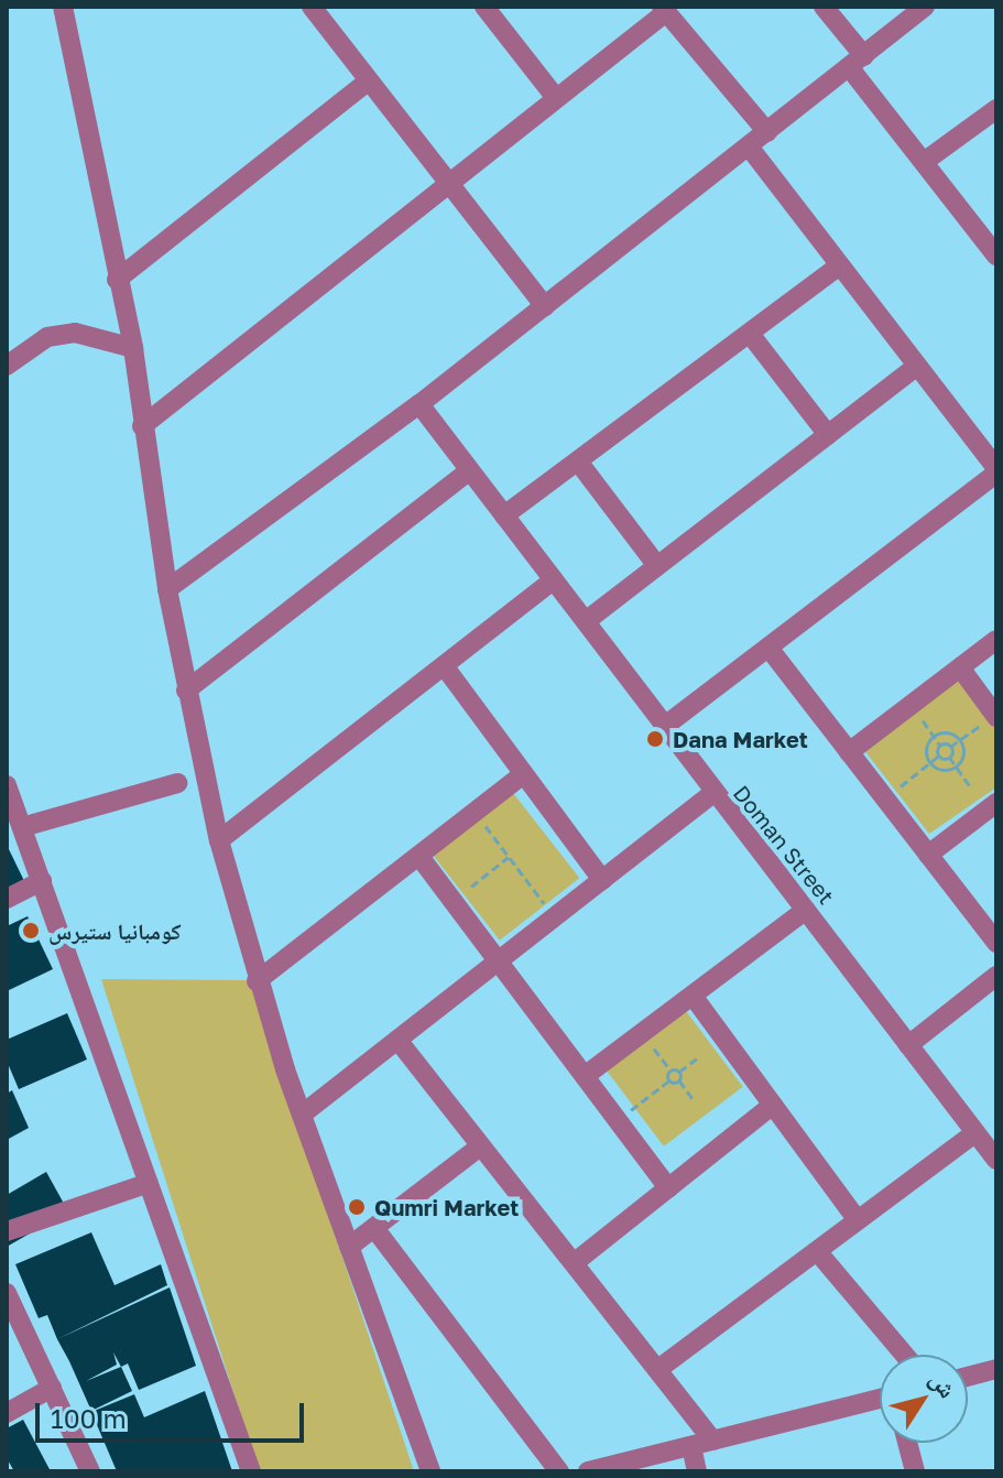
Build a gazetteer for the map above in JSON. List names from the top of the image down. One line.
{"streets":{"street":["Doman Street"]},"places":["Dana Market","كومبانيا ستيرس","Qumri Market"],"scale_bar":"100 m","north":"top right"}
